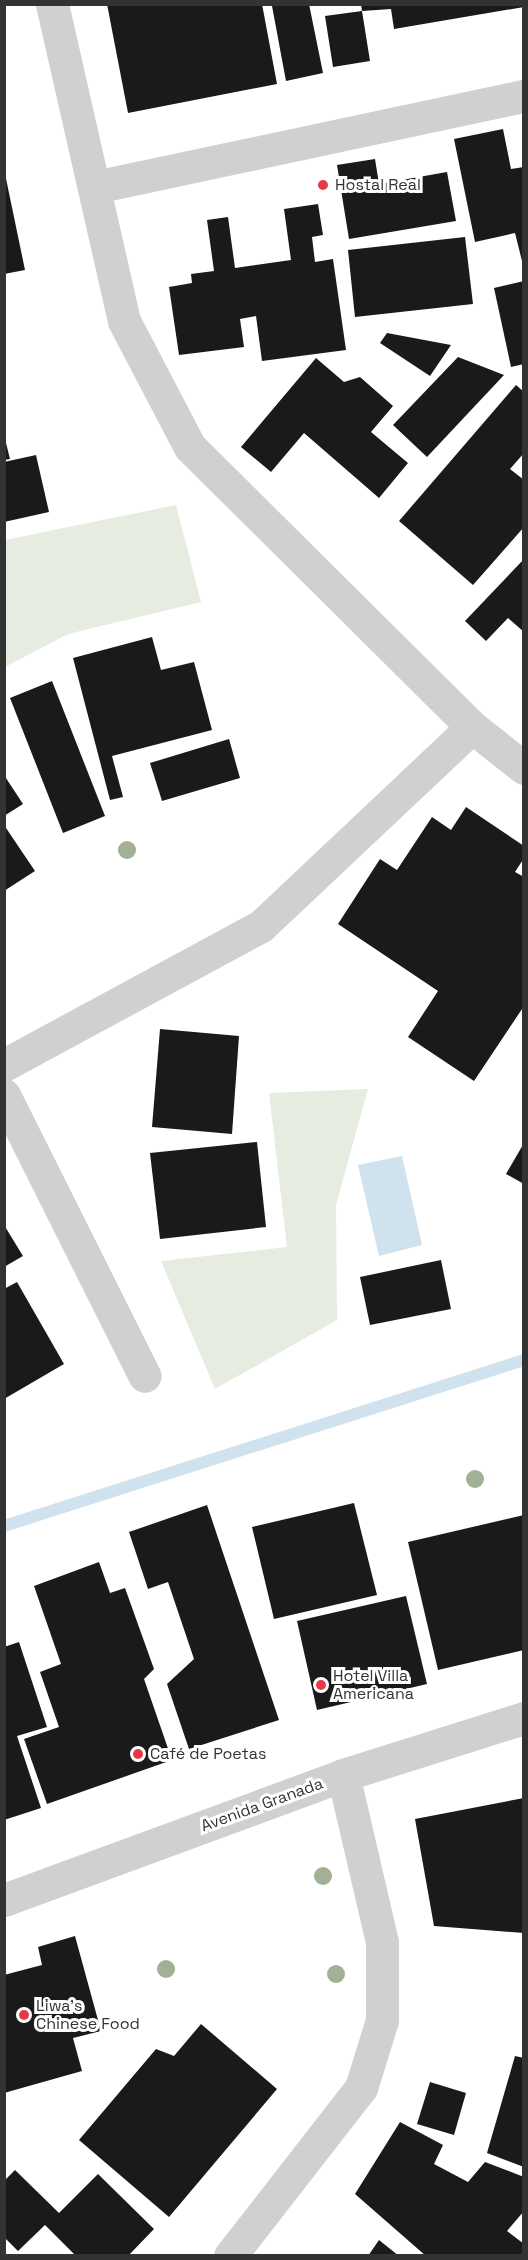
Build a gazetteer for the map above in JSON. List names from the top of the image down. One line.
{"streets":{"street":["Avenida Granada"]},"places":["Hostal Real","Hotel Villa Americana","Café de Poetas","Liwa's Chinese Food"]}
